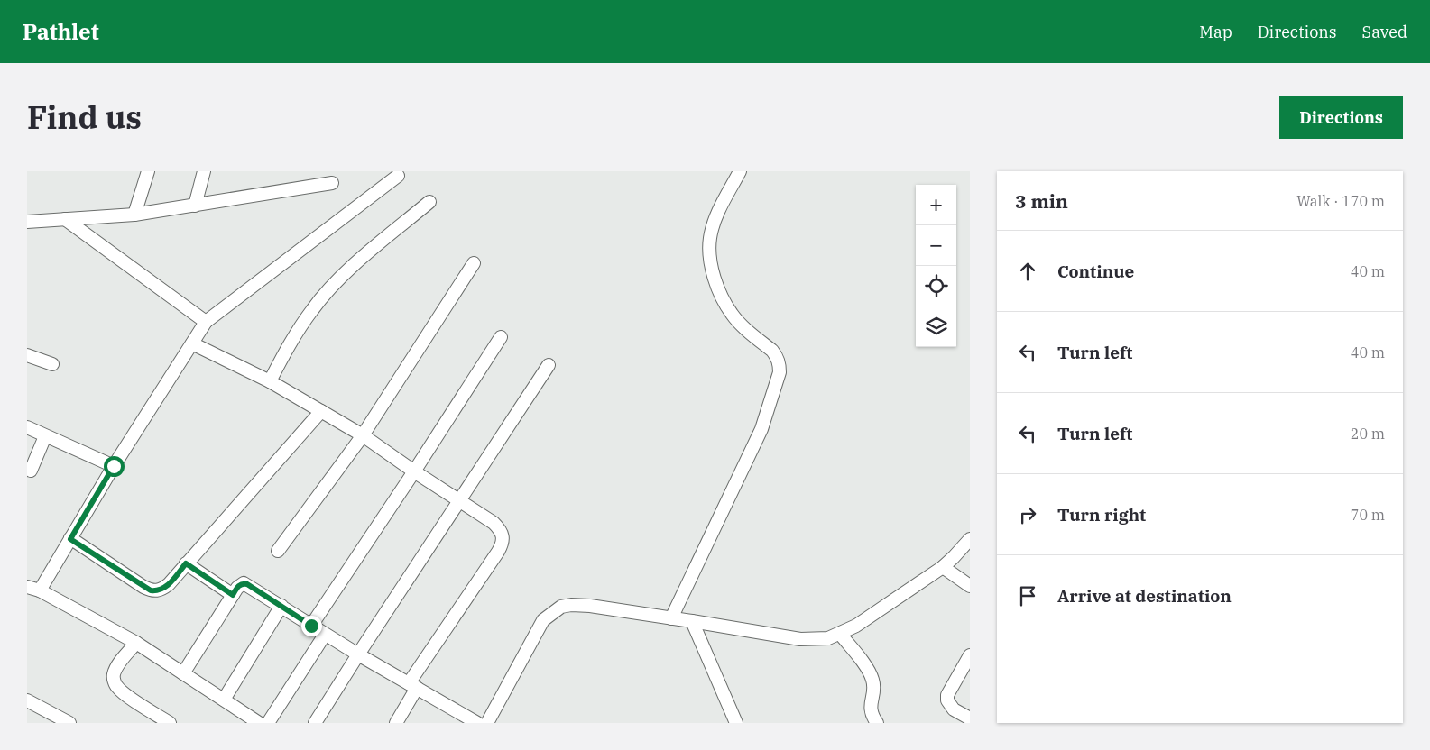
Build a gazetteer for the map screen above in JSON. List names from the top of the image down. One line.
{"page":{"header":"Pathlet","nav":["Map","Directions","Saved"],"title":"Find us","buttons":"Directions","heading":["3 min","Walk · 170 m"],"map_buttons":["+","−"],"list":[["Continue","40 m"],["Turn left","40 m"],["Turn left","20 m"],["Turn right","70 m"],"Arrive at destination"]}}
